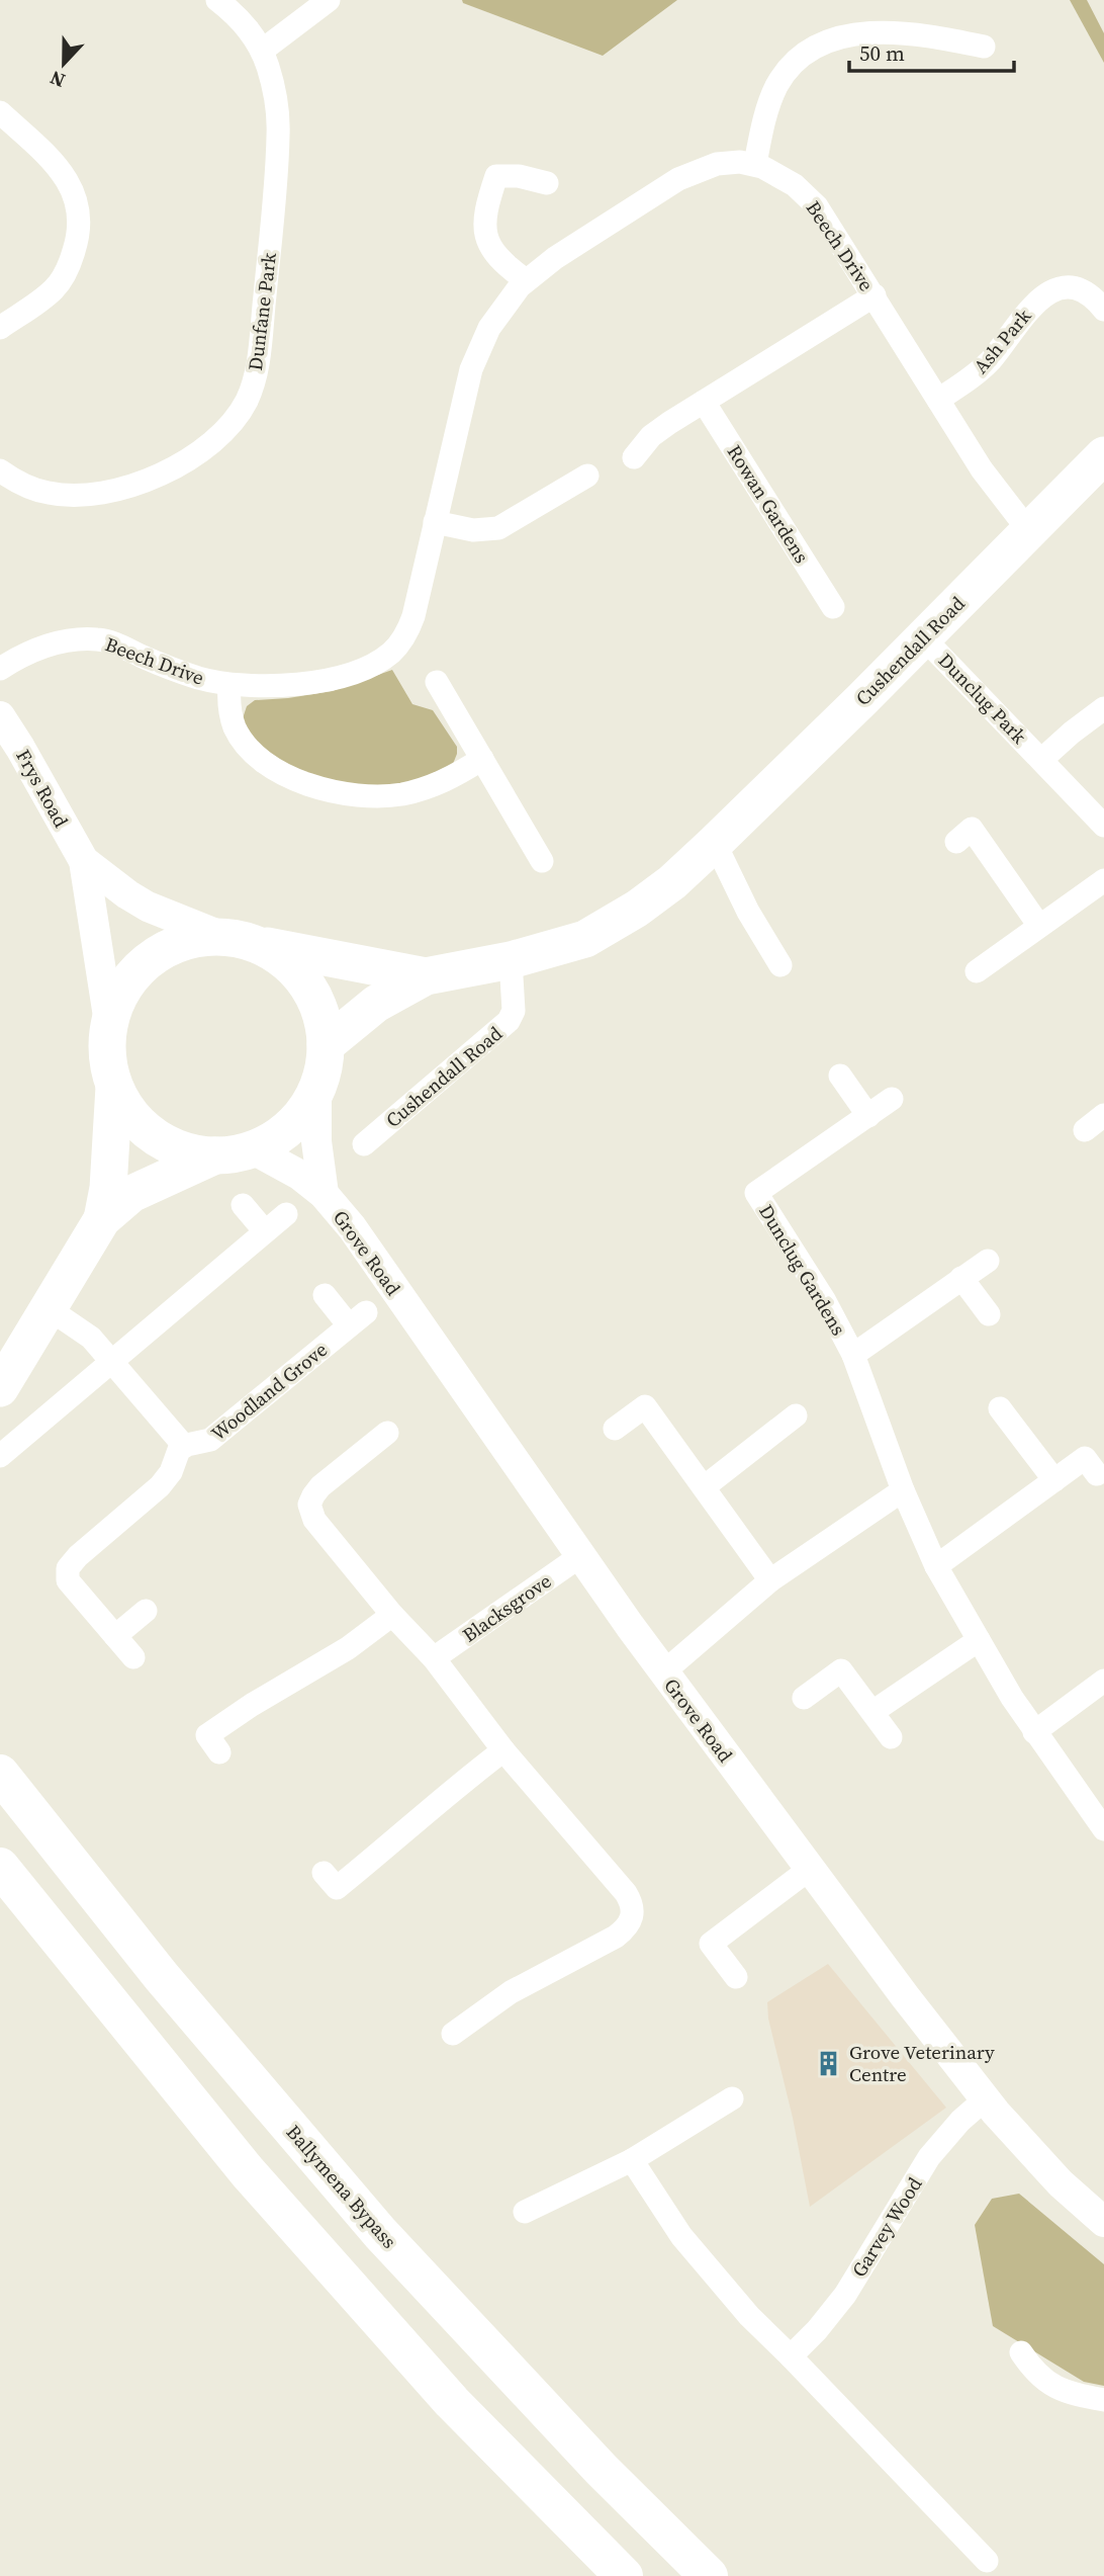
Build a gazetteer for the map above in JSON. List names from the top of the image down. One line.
{"streets":{"highway":["Ballymena Bypass"],"main road":["Cushendall Road"],"street":["Beech Drive","Dunfane Park","Ash Park","Rowan Gardens","Dunclug Park","Frys Road","Grove Road","Dunclug Gardens","Woodland Grove","Blacksgrove","Garvey Wood"]},"crossings":[["Beech Drive","Ash Park"],["Beech Drive","Cushendall Road"],["Cushendall Road","Dunclug Park"],["Cushendall Road","Frys Road"],["Cushendall Road","Grove Road"],["Frys Road","Grove Road"],["Grove Road","Blacksgrove"],["Grove Road","Garvey Wood"]],"places":{"building":["Grove Veterinary Centre"]},"scale_bar":"50 m","north":"bottom"}
